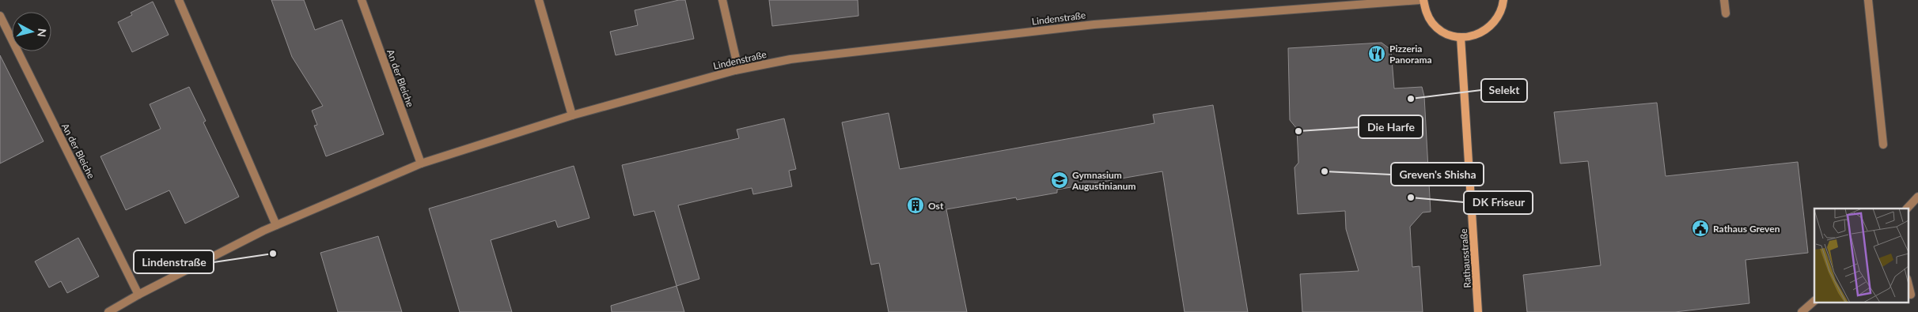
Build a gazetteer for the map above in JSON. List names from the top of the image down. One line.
{"streets":{"street":["Lindenstraße","An der Bleiche","Rathausstraße"]},"crossings":[["Lindenstraße","An der Bleiche"]],"places":{"restaurant":["Pizzeria Panorama"],"other":["Selekt","Die Harfe","Greven's Shisha","DK Friseur","Lindenstraße"],"school or university":["Gymnasium Augustinianum"],"building":["Ost"],"public building":["Rathaus Greven"]},"north":"right"}
